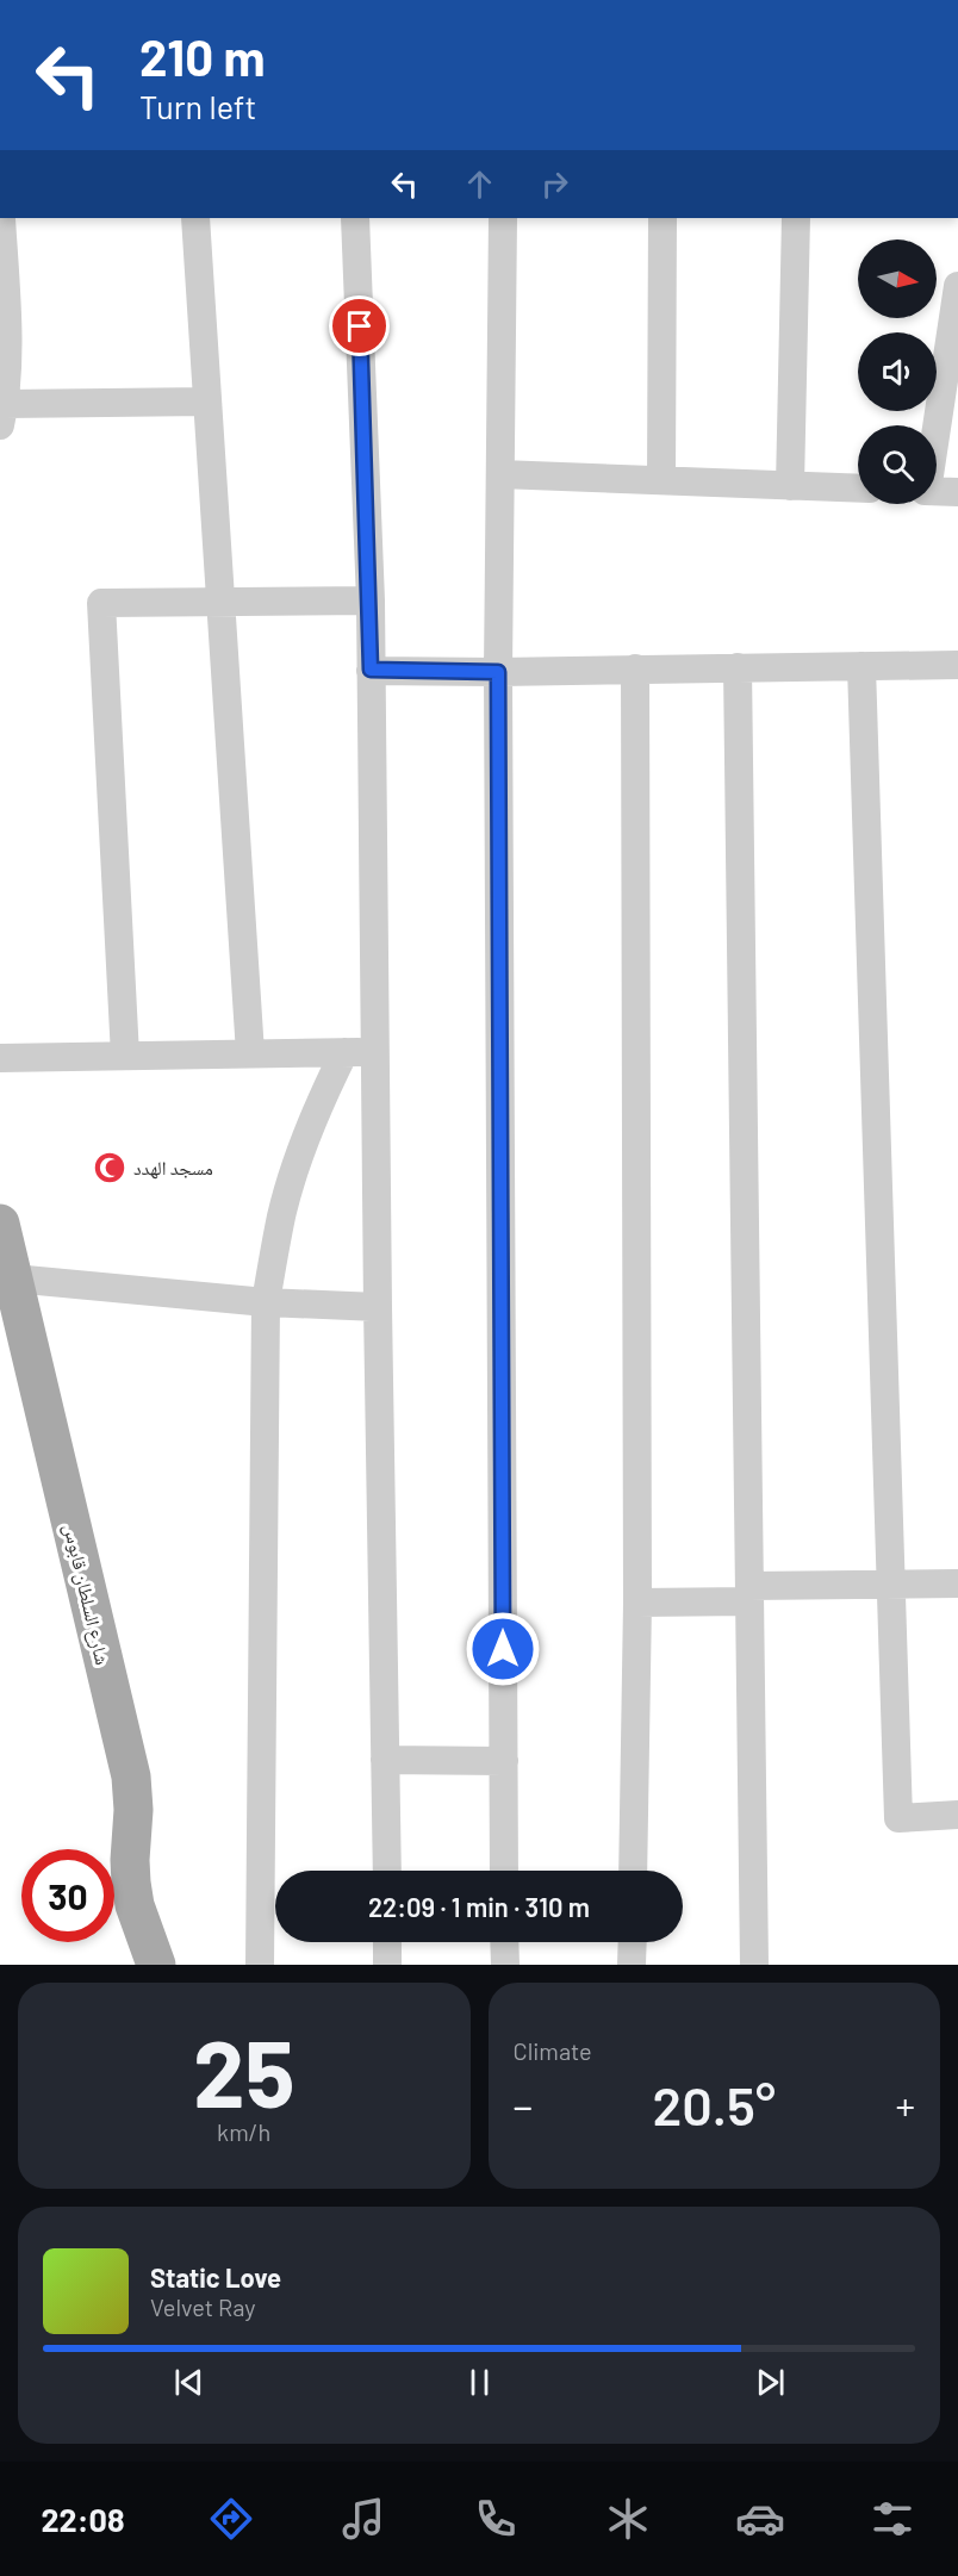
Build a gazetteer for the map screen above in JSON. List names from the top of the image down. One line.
{"streets":{"main road":["شارع السلطان قابوس"]},"places":{"mosque":["مسجد الهدد"]},"north":"right","page":{"turn":["210 m","Turn left"],"limit":"30","trip":"22:09 · 1 min · 310 m","tile":[["25","km/h"],"Climate"],"heat":["−","20.5°","+"],"song":["Static Love","Velvet Ray"],"tabs":"22:08"}}
